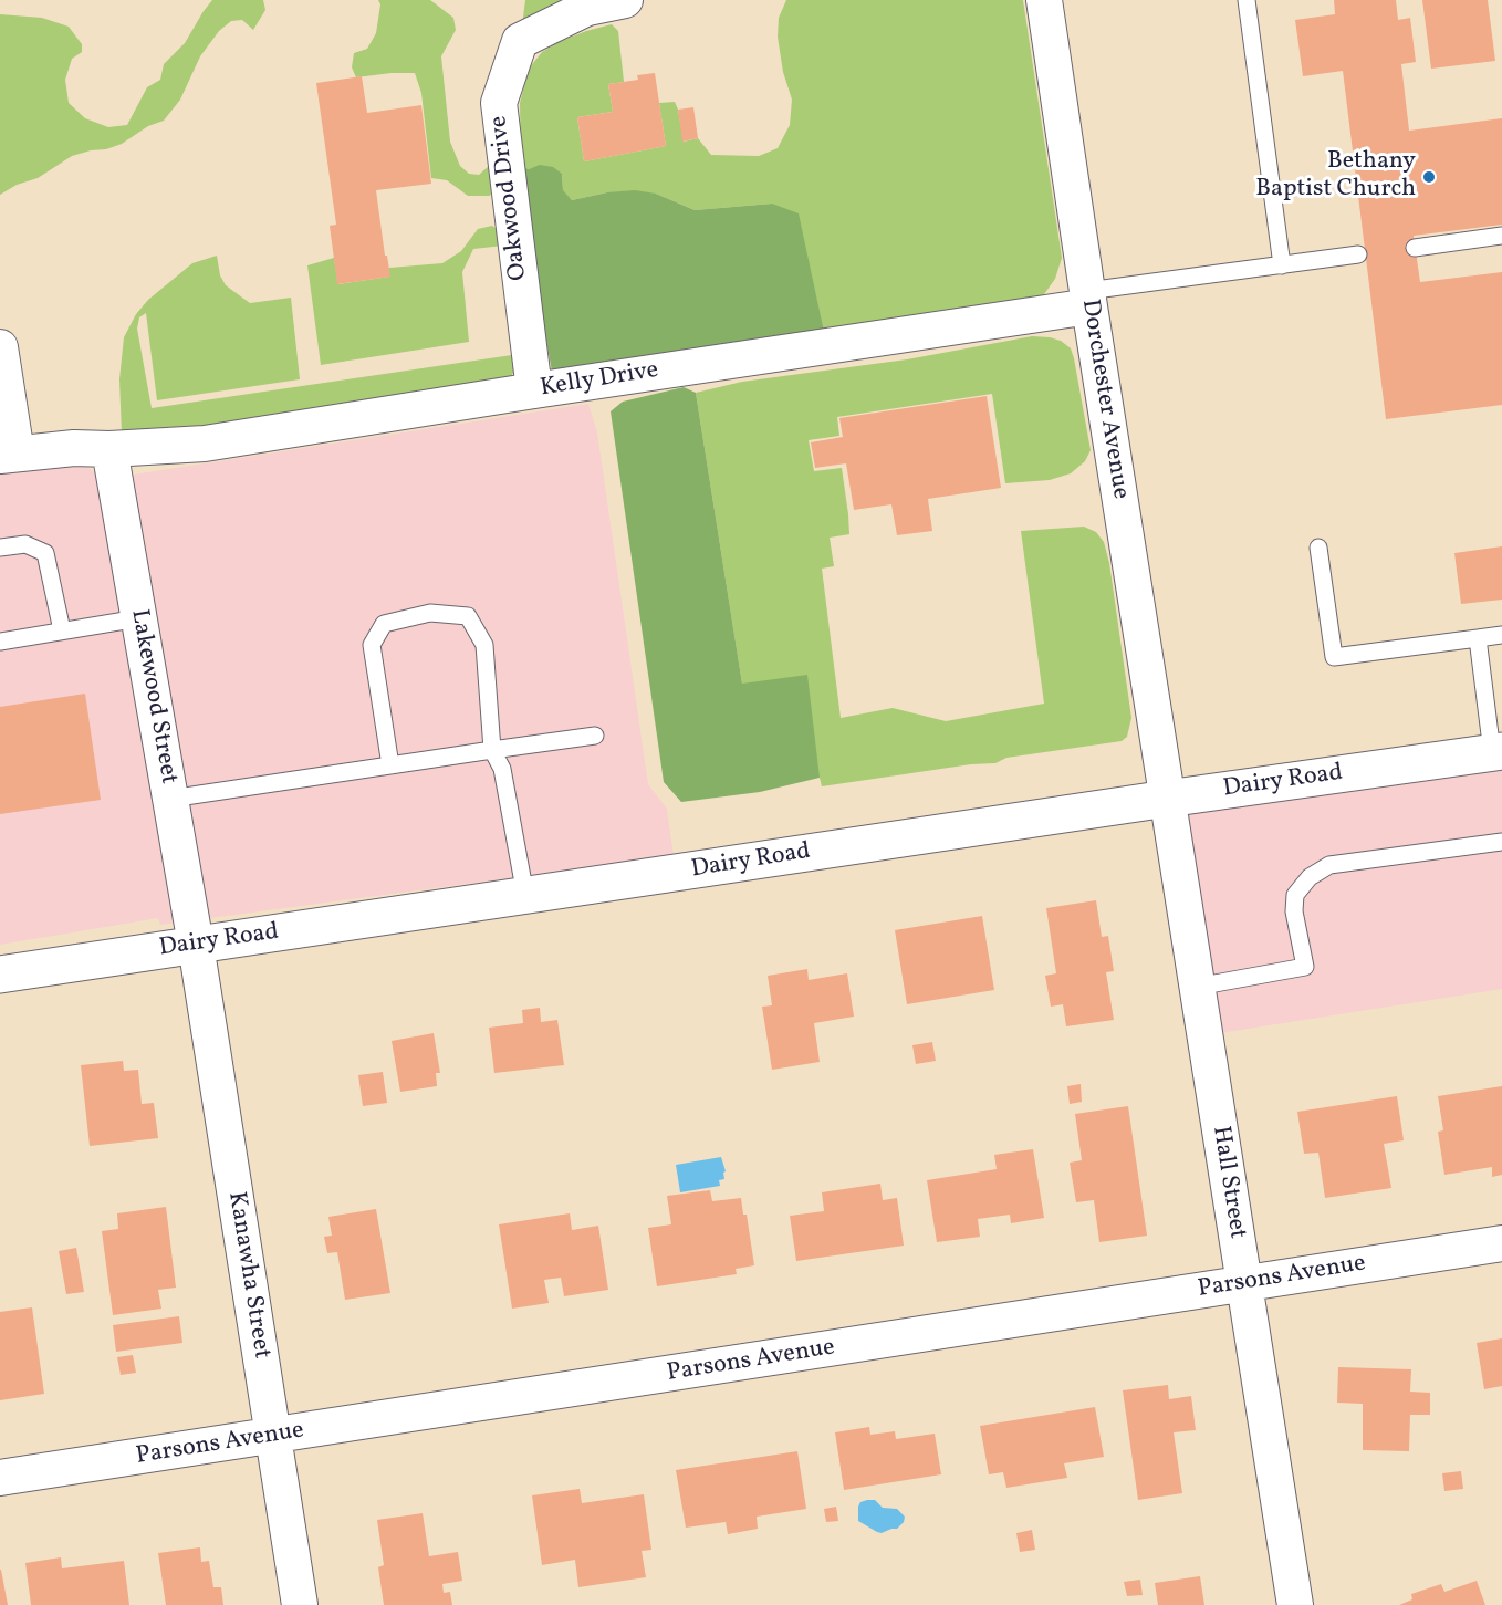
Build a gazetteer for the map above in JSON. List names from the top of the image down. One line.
{"streets":{"street":["Oakwood Drive","Kelly Drive","Dorchester Avenue","Lakewood Street","Dairy Road","Hall Street","Kanawha Street","Parsons Avenue"]},"crossings":[["Oakwood Drive","Kelly Drive"],["Kelly Drive","Dorchester Avenue"],["Kelly Drive","Lakewood Street"],["Dorchester Avenue","Dairy Road"],["Dorchester Avenue","Hall Street"],["Lakewood Street","Dairy Road"],["Lakewood Street","Kanawha Street"],["Dairy Road","Hall Street"],["Dairy Road","Kanawha Street"],["Hall Street","Parsons Avenue"],["Kanawha Street","Parsons Avenue"]],"places":["Bethany Baptist Church"]}
